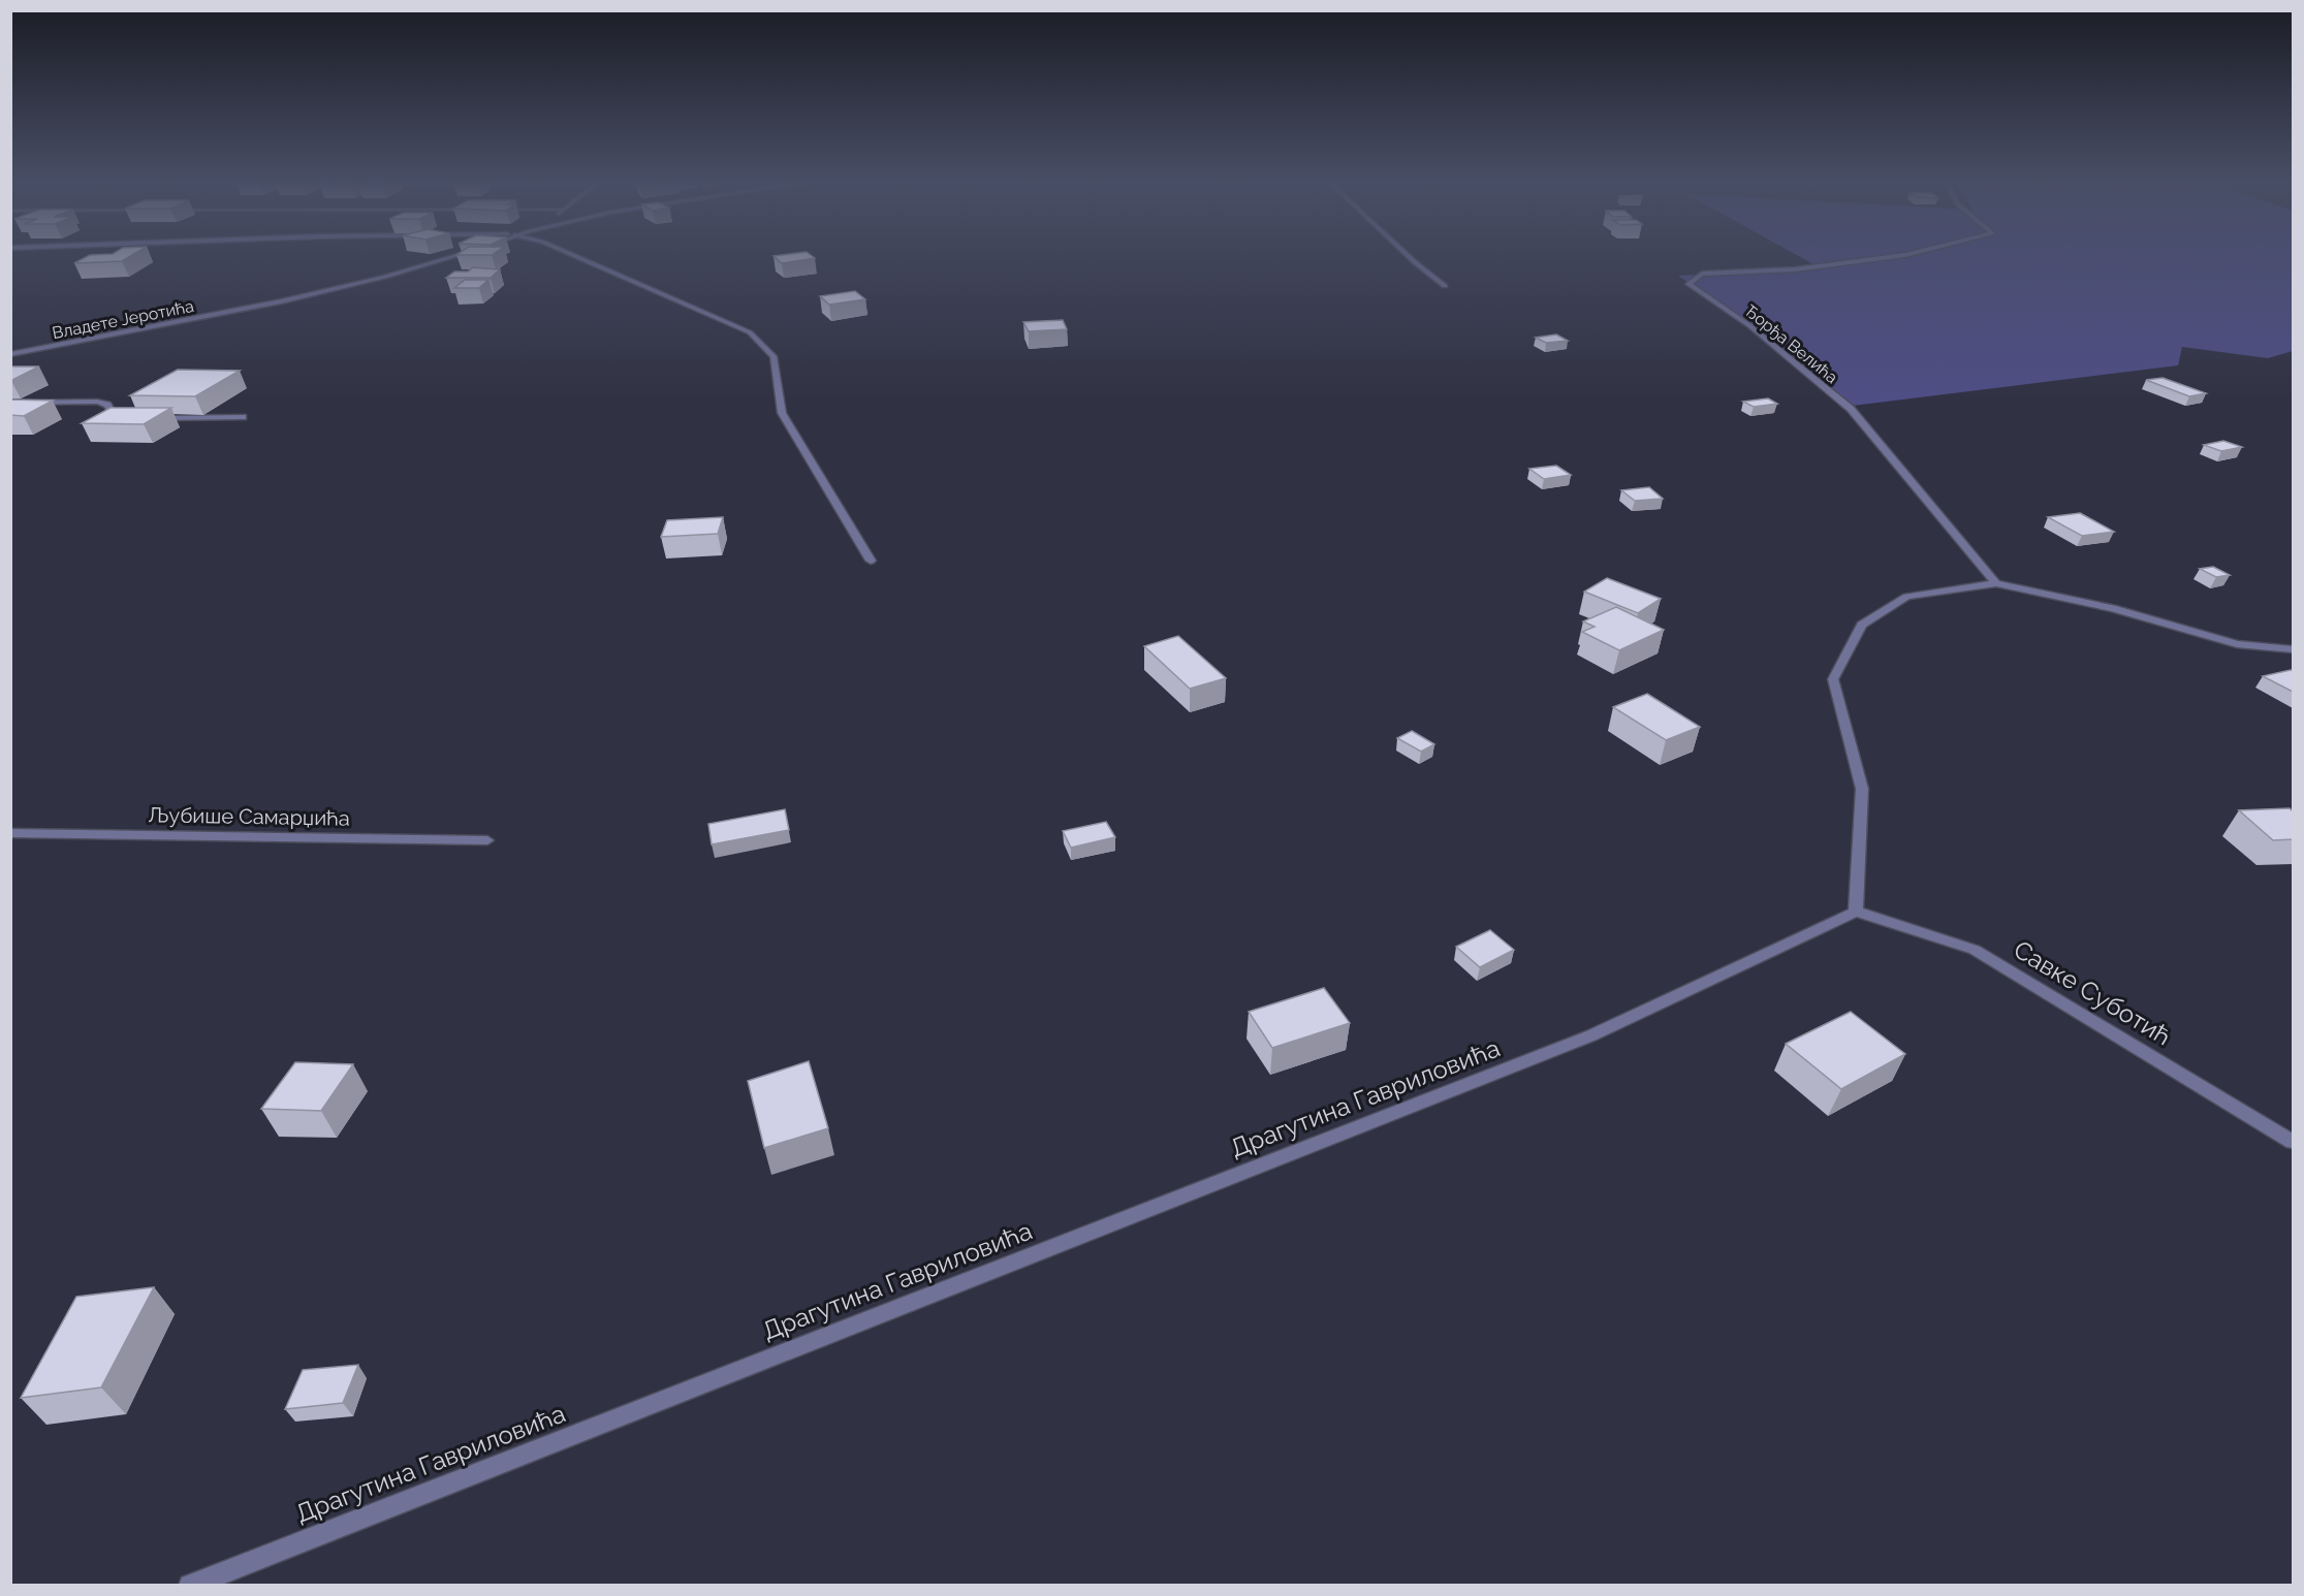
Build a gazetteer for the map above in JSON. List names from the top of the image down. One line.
{"streets":{"street":["Владете Јеротића","Ђорђа Велића","Љубише Самарџића","Савке Суботић","Драгутина Гавриловића"]},"crossings":[["Савке Суботић","Драгутина Гавриловића"]]}
